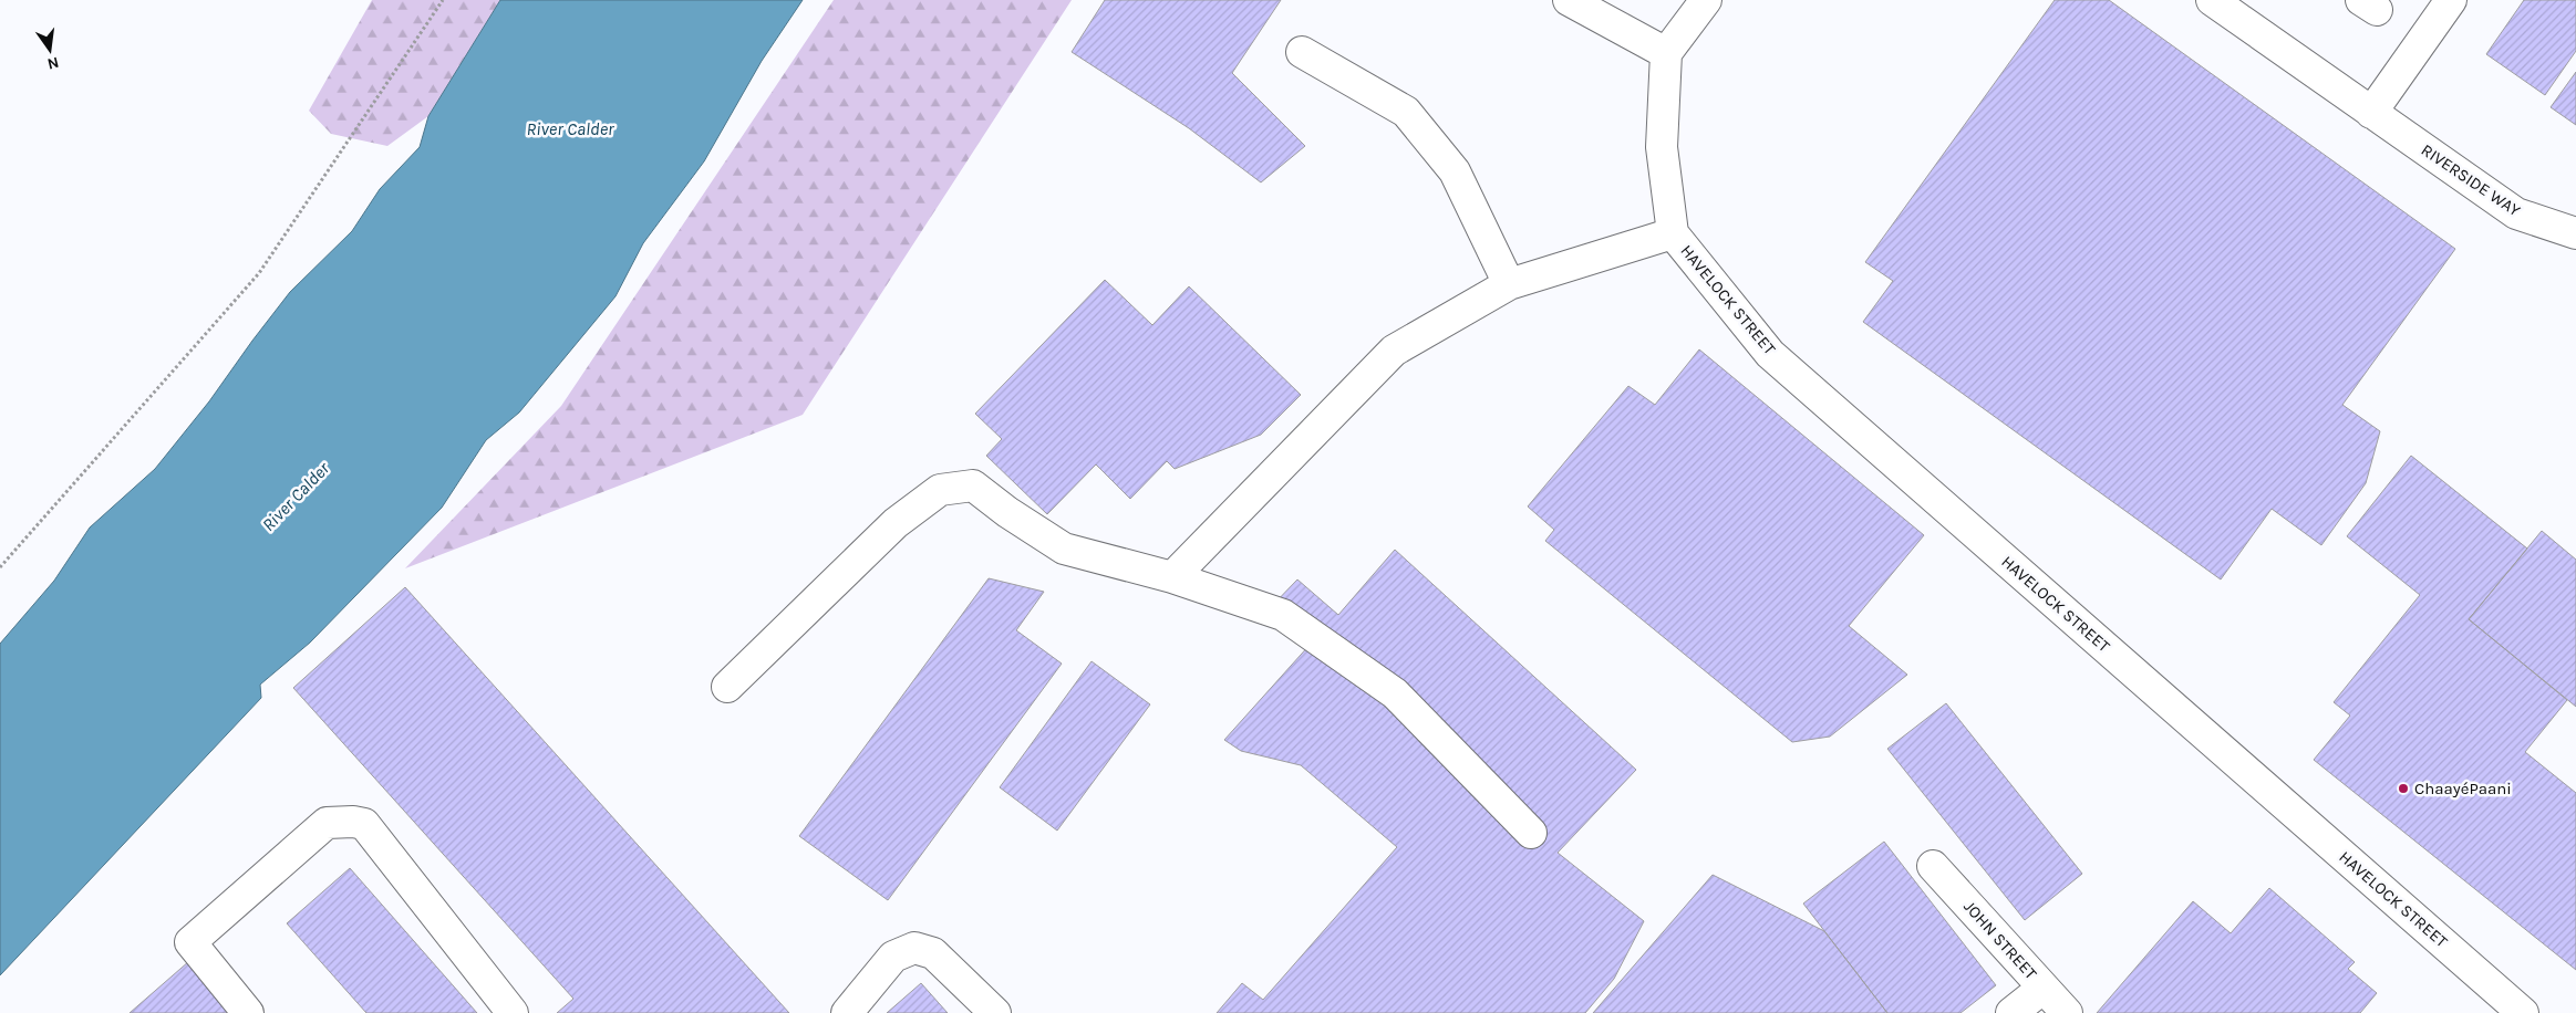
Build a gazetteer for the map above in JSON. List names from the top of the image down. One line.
{"streets":{"street":["RIVERSIDE WAY","HAVELOCK STREET","JOHN STREET"]},"water":["River Calder"],"places":["ChaayéPaani"],"north":"bottom"}
